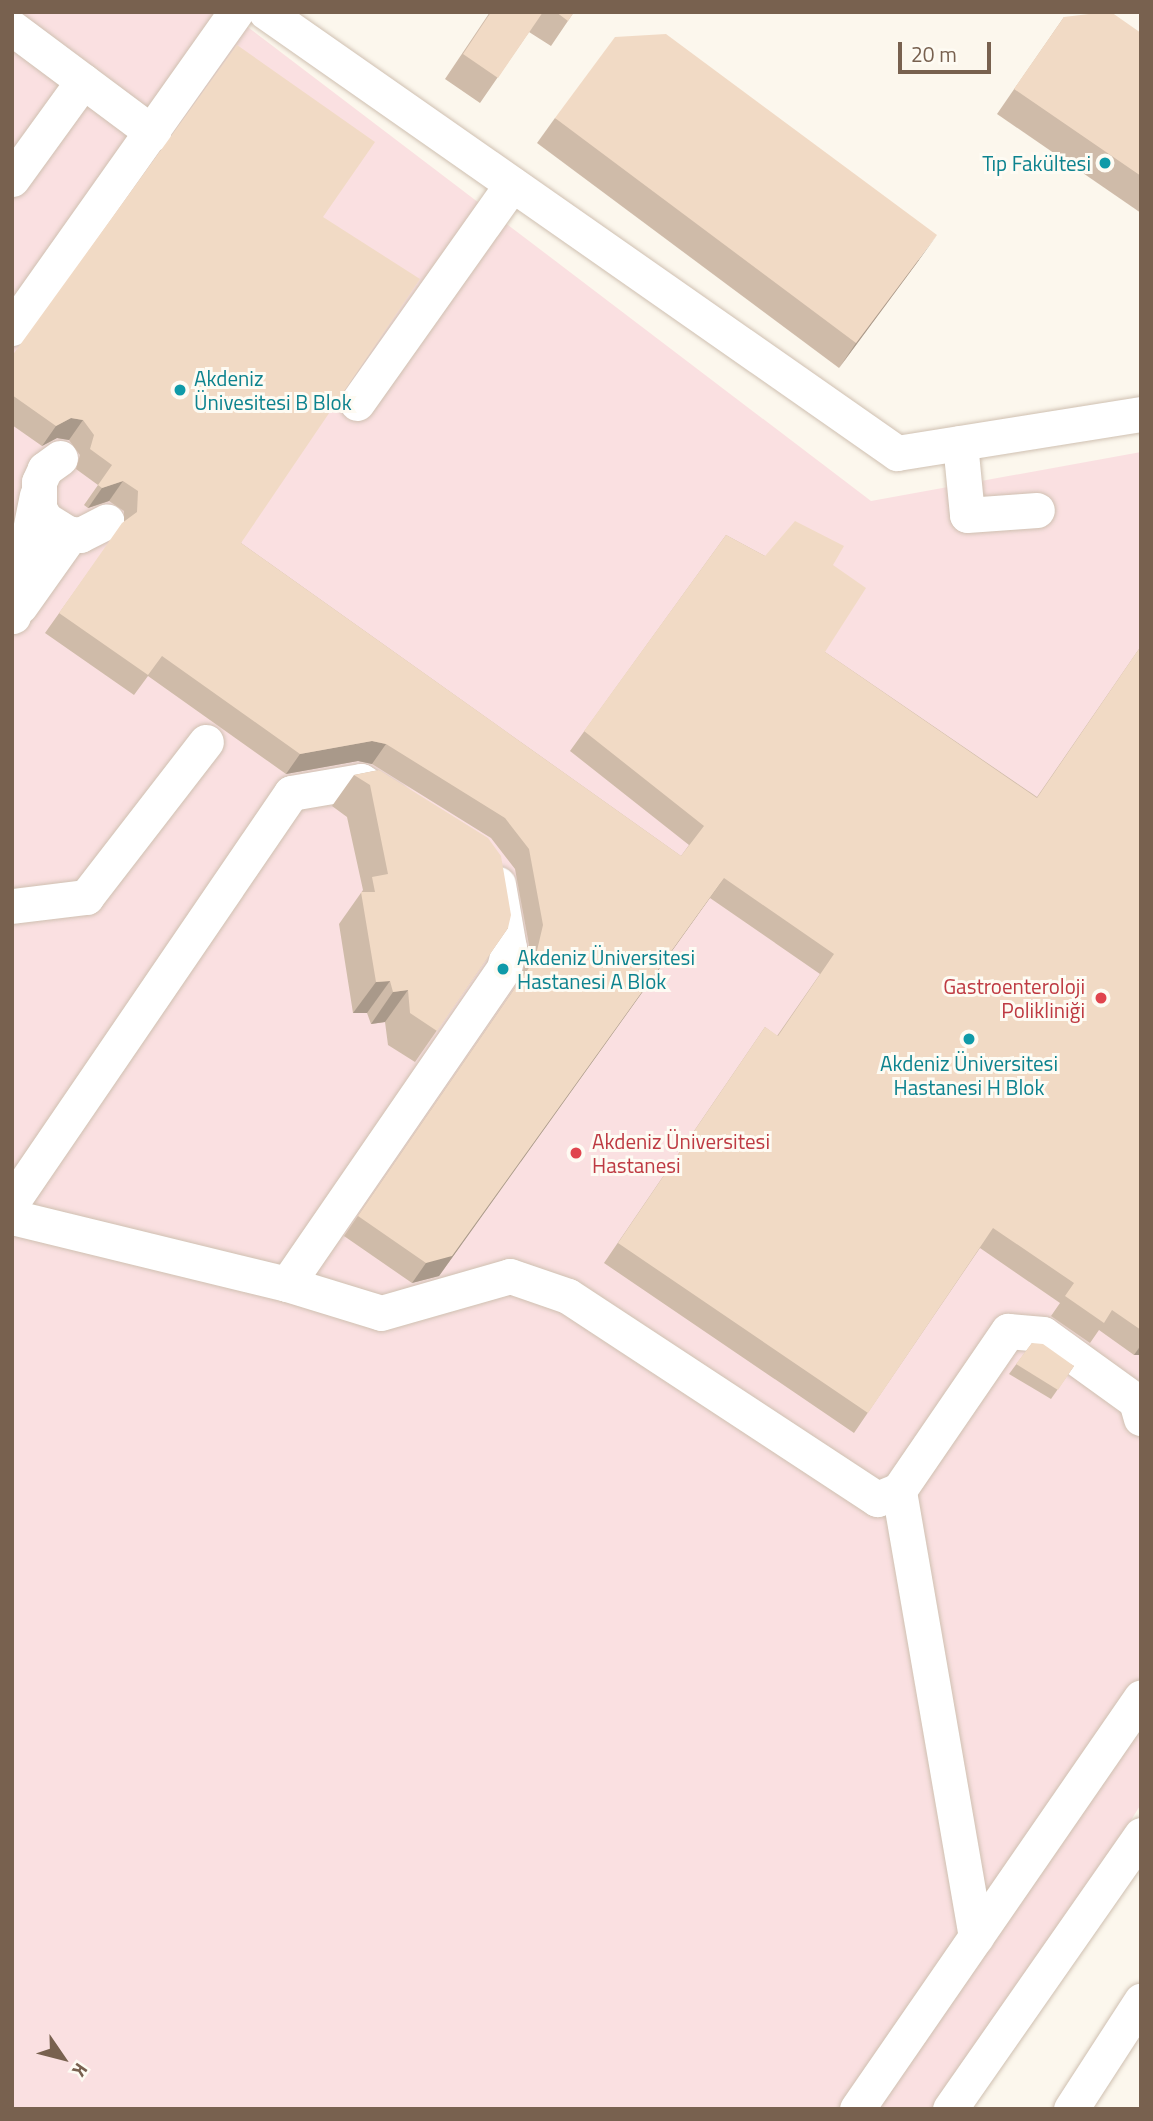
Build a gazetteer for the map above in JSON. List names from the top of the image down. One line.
{"places":["Tıp Fakültesi","Akdeniz Ünivesitesi B Blok","Akdeniz Üniversitesi Hastanesi A Blok","Gastroenteroloji Polikliniği","Akdeniz Üniversitesi Hastanesi H Blok","Akdeniz Üniversitesi Hastanesi"],"scale_bar":"20 m","north":"bottom right"}
